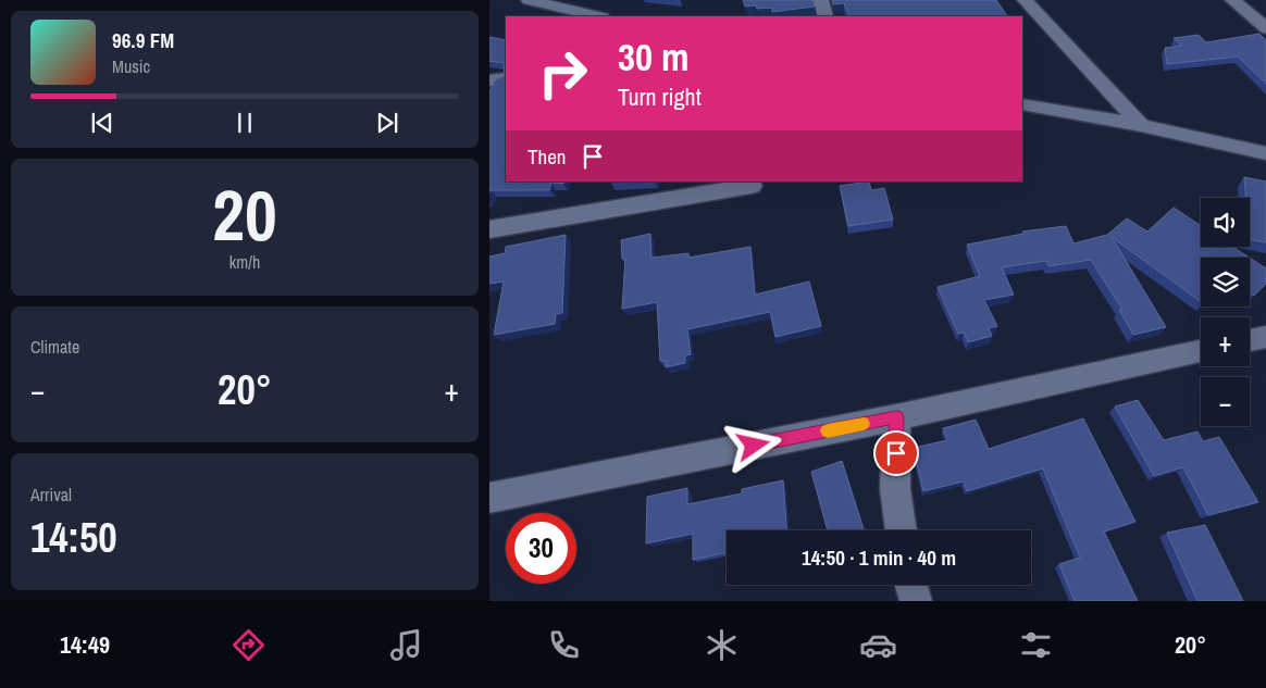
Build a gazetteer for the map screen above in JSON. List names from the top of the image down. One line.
{"page":{"turn":["30 m","Turn right"],"song":["96.9 FM","Music"],"then":"Then","tile":[["20","km/h"],"Climate",["Arrival","14:50"]],"map_buttons":["+","−"],"heat":["−","20°","+"],"limit":"30","trip":"14:50 · 1 min · 40 m","tabs":["14:49","20°"]}}
